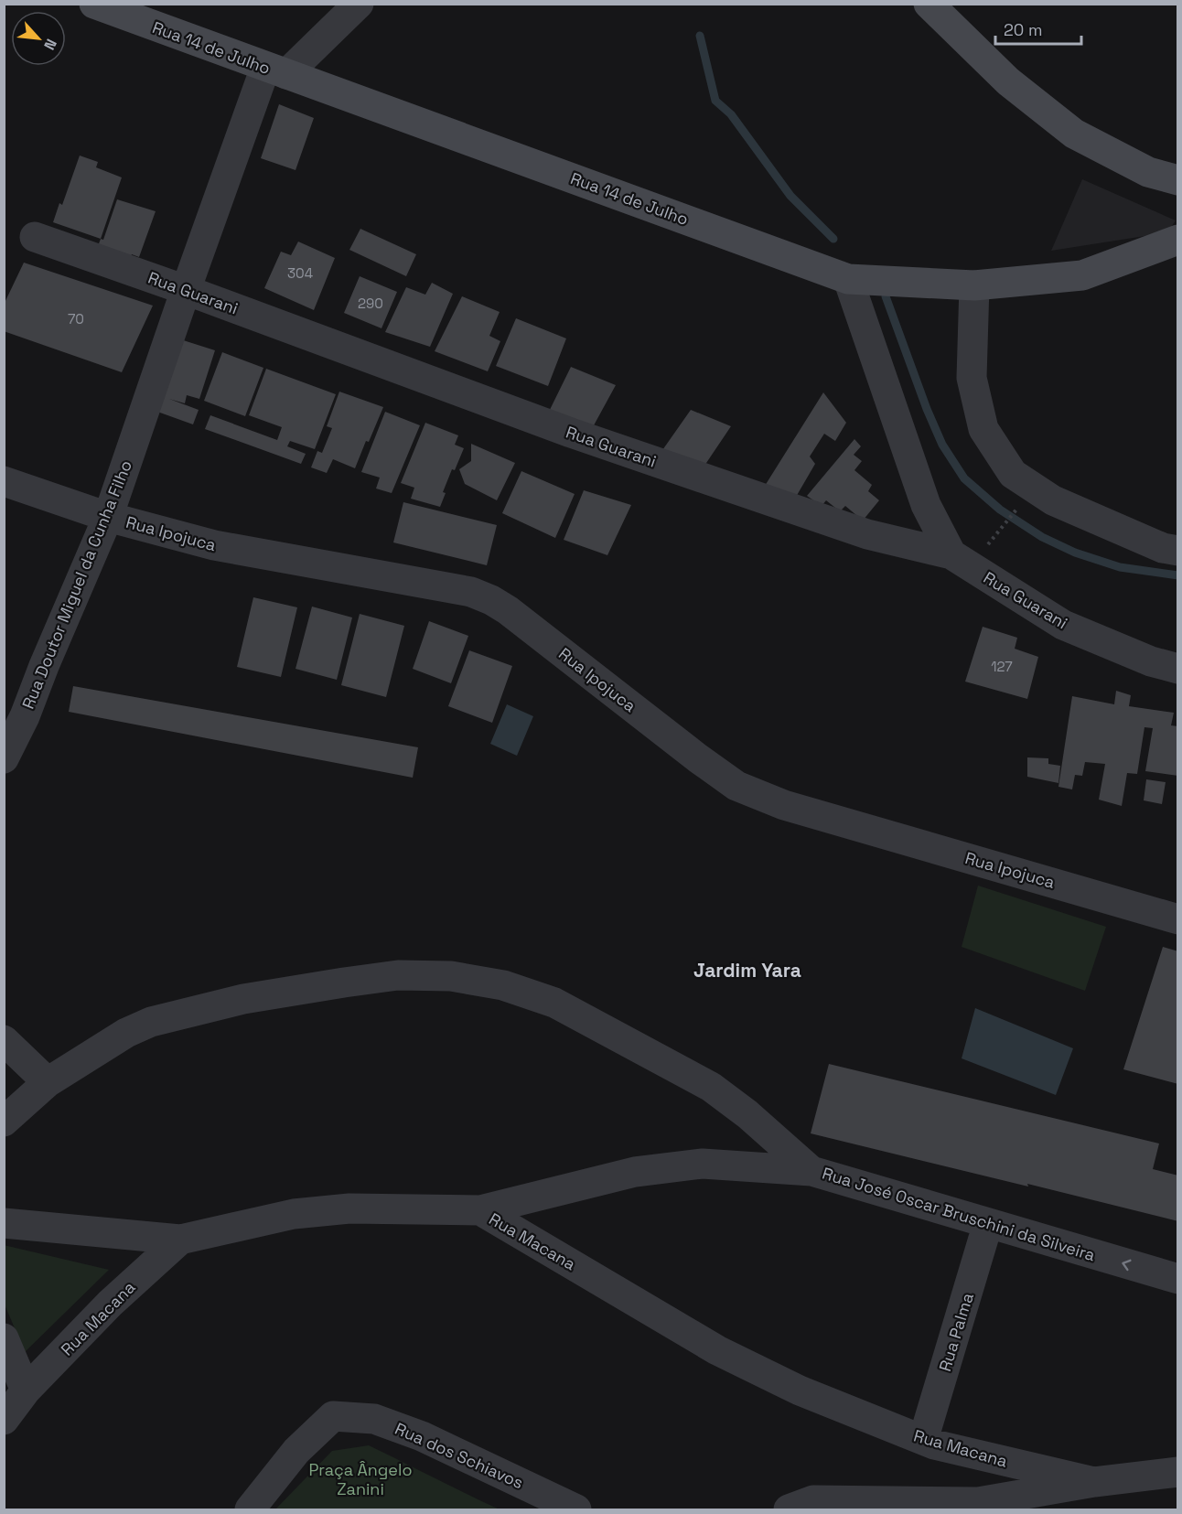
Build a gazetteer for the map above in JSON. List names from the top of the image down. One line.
{"streets":{"street":["Rua 14 de Julho","Rua Guarani","Rua Ipojuca","Rua Doutor Miguel da Cunha Filho","Rua José Oscar Bruschini da Silveira","Rua Macana","Rua Palma","Rua dos Schiavos"]},"crossings":[["Rua 14 de Julho","Rua Doutor Miguel da Cunha Filho"],["Rua Guarani","Rua Doutor Miguel da Cunha Filho"],["Rua Ipojuca","Rua Doutor Miguel da Cunha Filho"],["Rua José Oscar Bruschini da Silveira","Rua Palma"],["Rua Macana","Rua Palma"]],"districts":["Jardim Yara"],"parks":["Praça Ângelo Zanini"],"house_numbers":["304","290","70","127"],"scale_bar":"20 m","north":"bottom right"}
